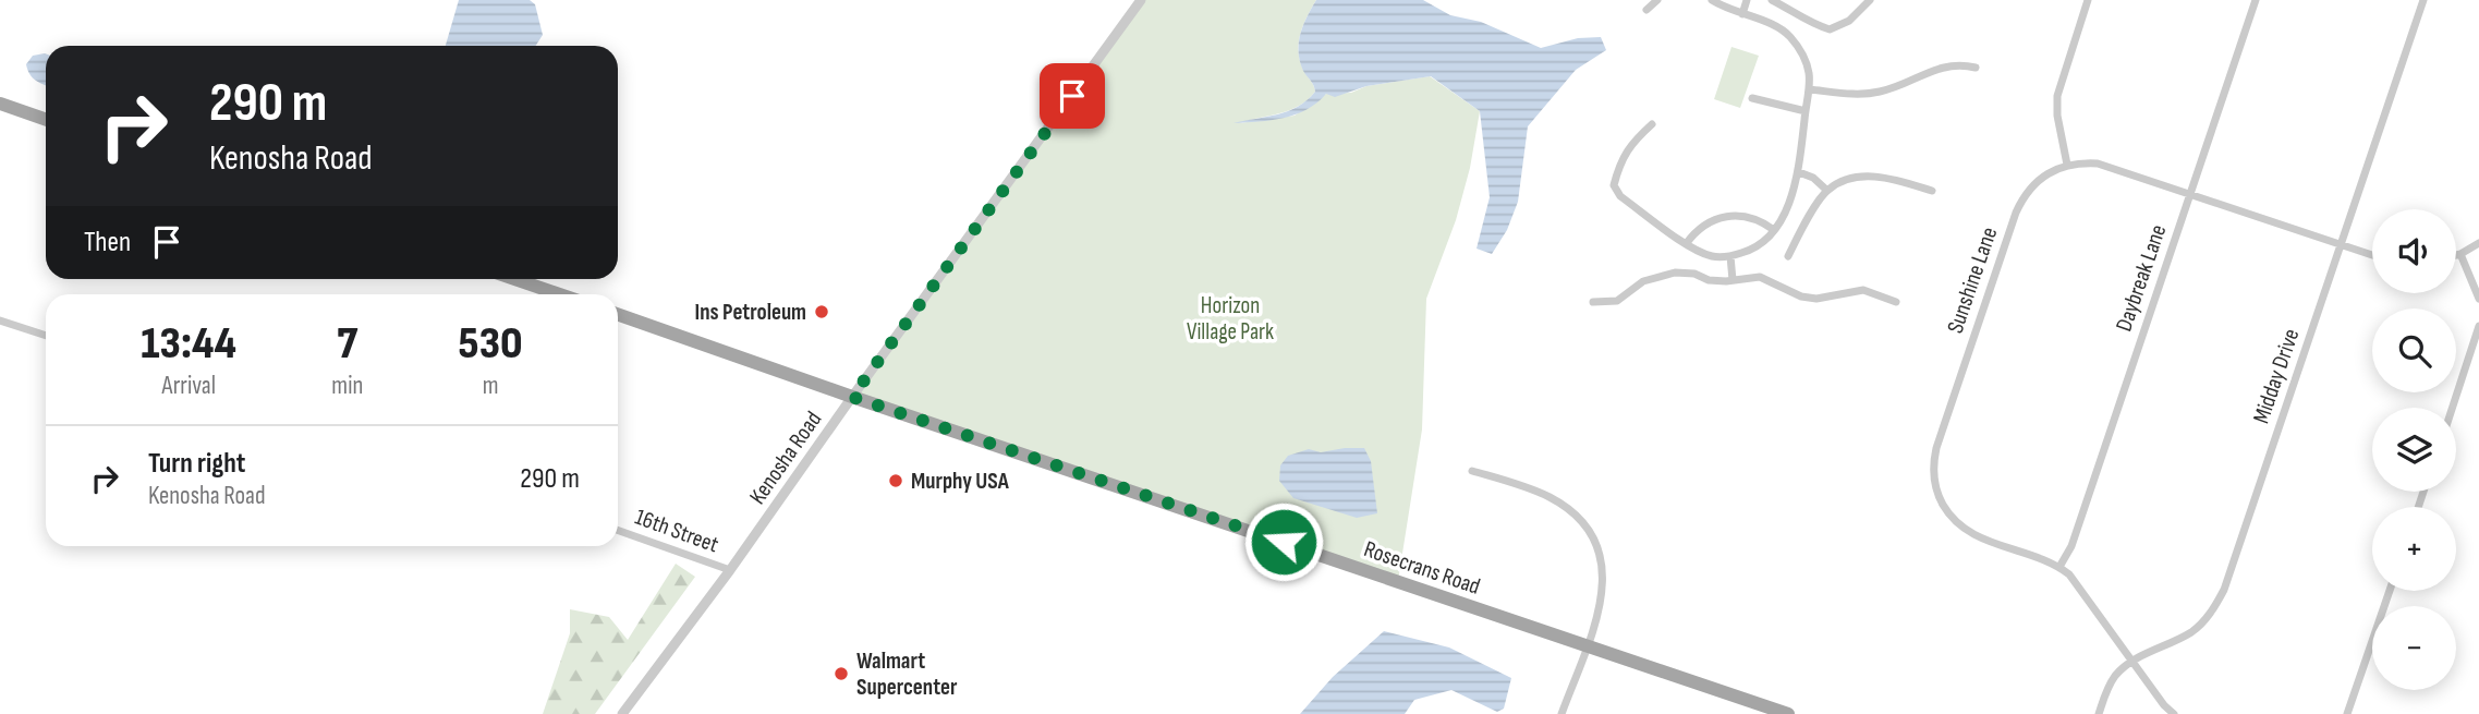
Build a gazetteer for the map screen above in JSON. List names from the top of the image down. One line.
{"streets":{"main road":["Rosecrans Road"],"street":["Daybreak Lane","Sunshine Lane","Midday Drive","Kenosha Road","16th Street"]},"crossings":[["Daybreak Lane","Sunshine Lane"],["Sunshine Lane","Midday Drive"],["Kenosha Road","16th Street"],["Kenosha Road","Rosecrans Road"]],"parks":["Horizon Village Park"],"places":["Ins Petroleum","Murphy USA","Walmart Supercenter"],"page":{"turn":["290 m","Kenosha Road"],"then":"Then","map_buttons":["+","−"],"eta":["13:44","Arrival","7","min","530","m"],"list":[{"name":"Turn right","note":"Kenosha Road","value":"290 m"}]}}
